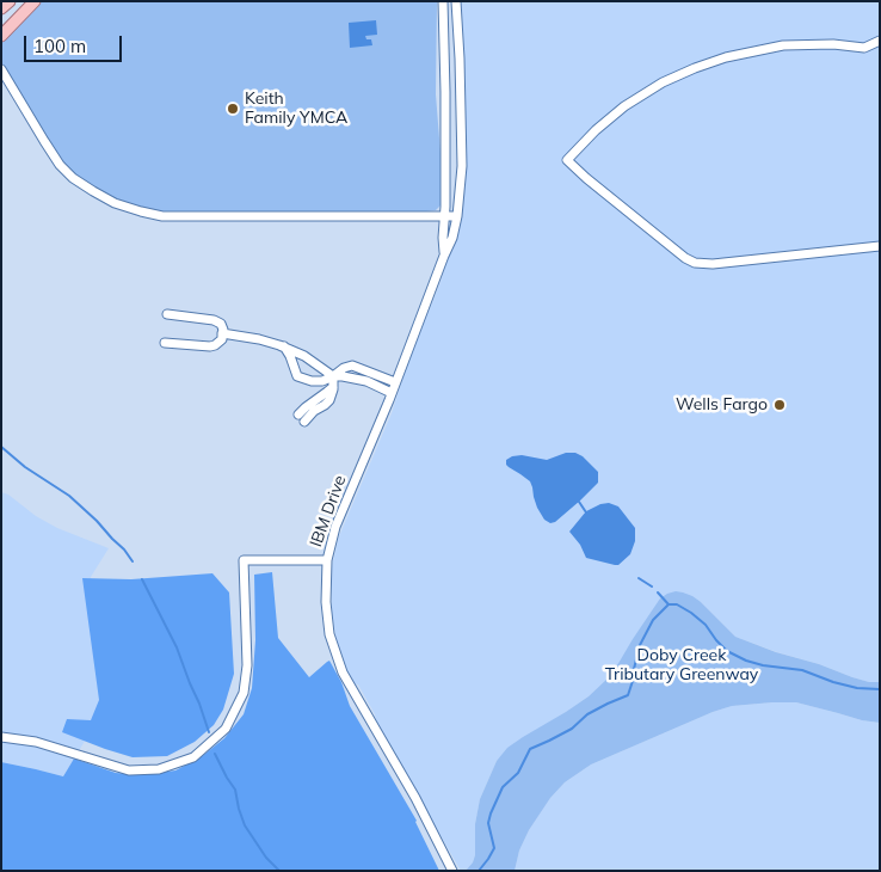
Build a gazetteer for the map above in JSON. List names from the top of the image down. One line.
{"streets":{"street":["IBM Drive"]},"parks":["Doby Creek Tributary Greenway"],"places":["Keith Family YMCA","Wells Fargo"],"scale_bar":"100 m"}
